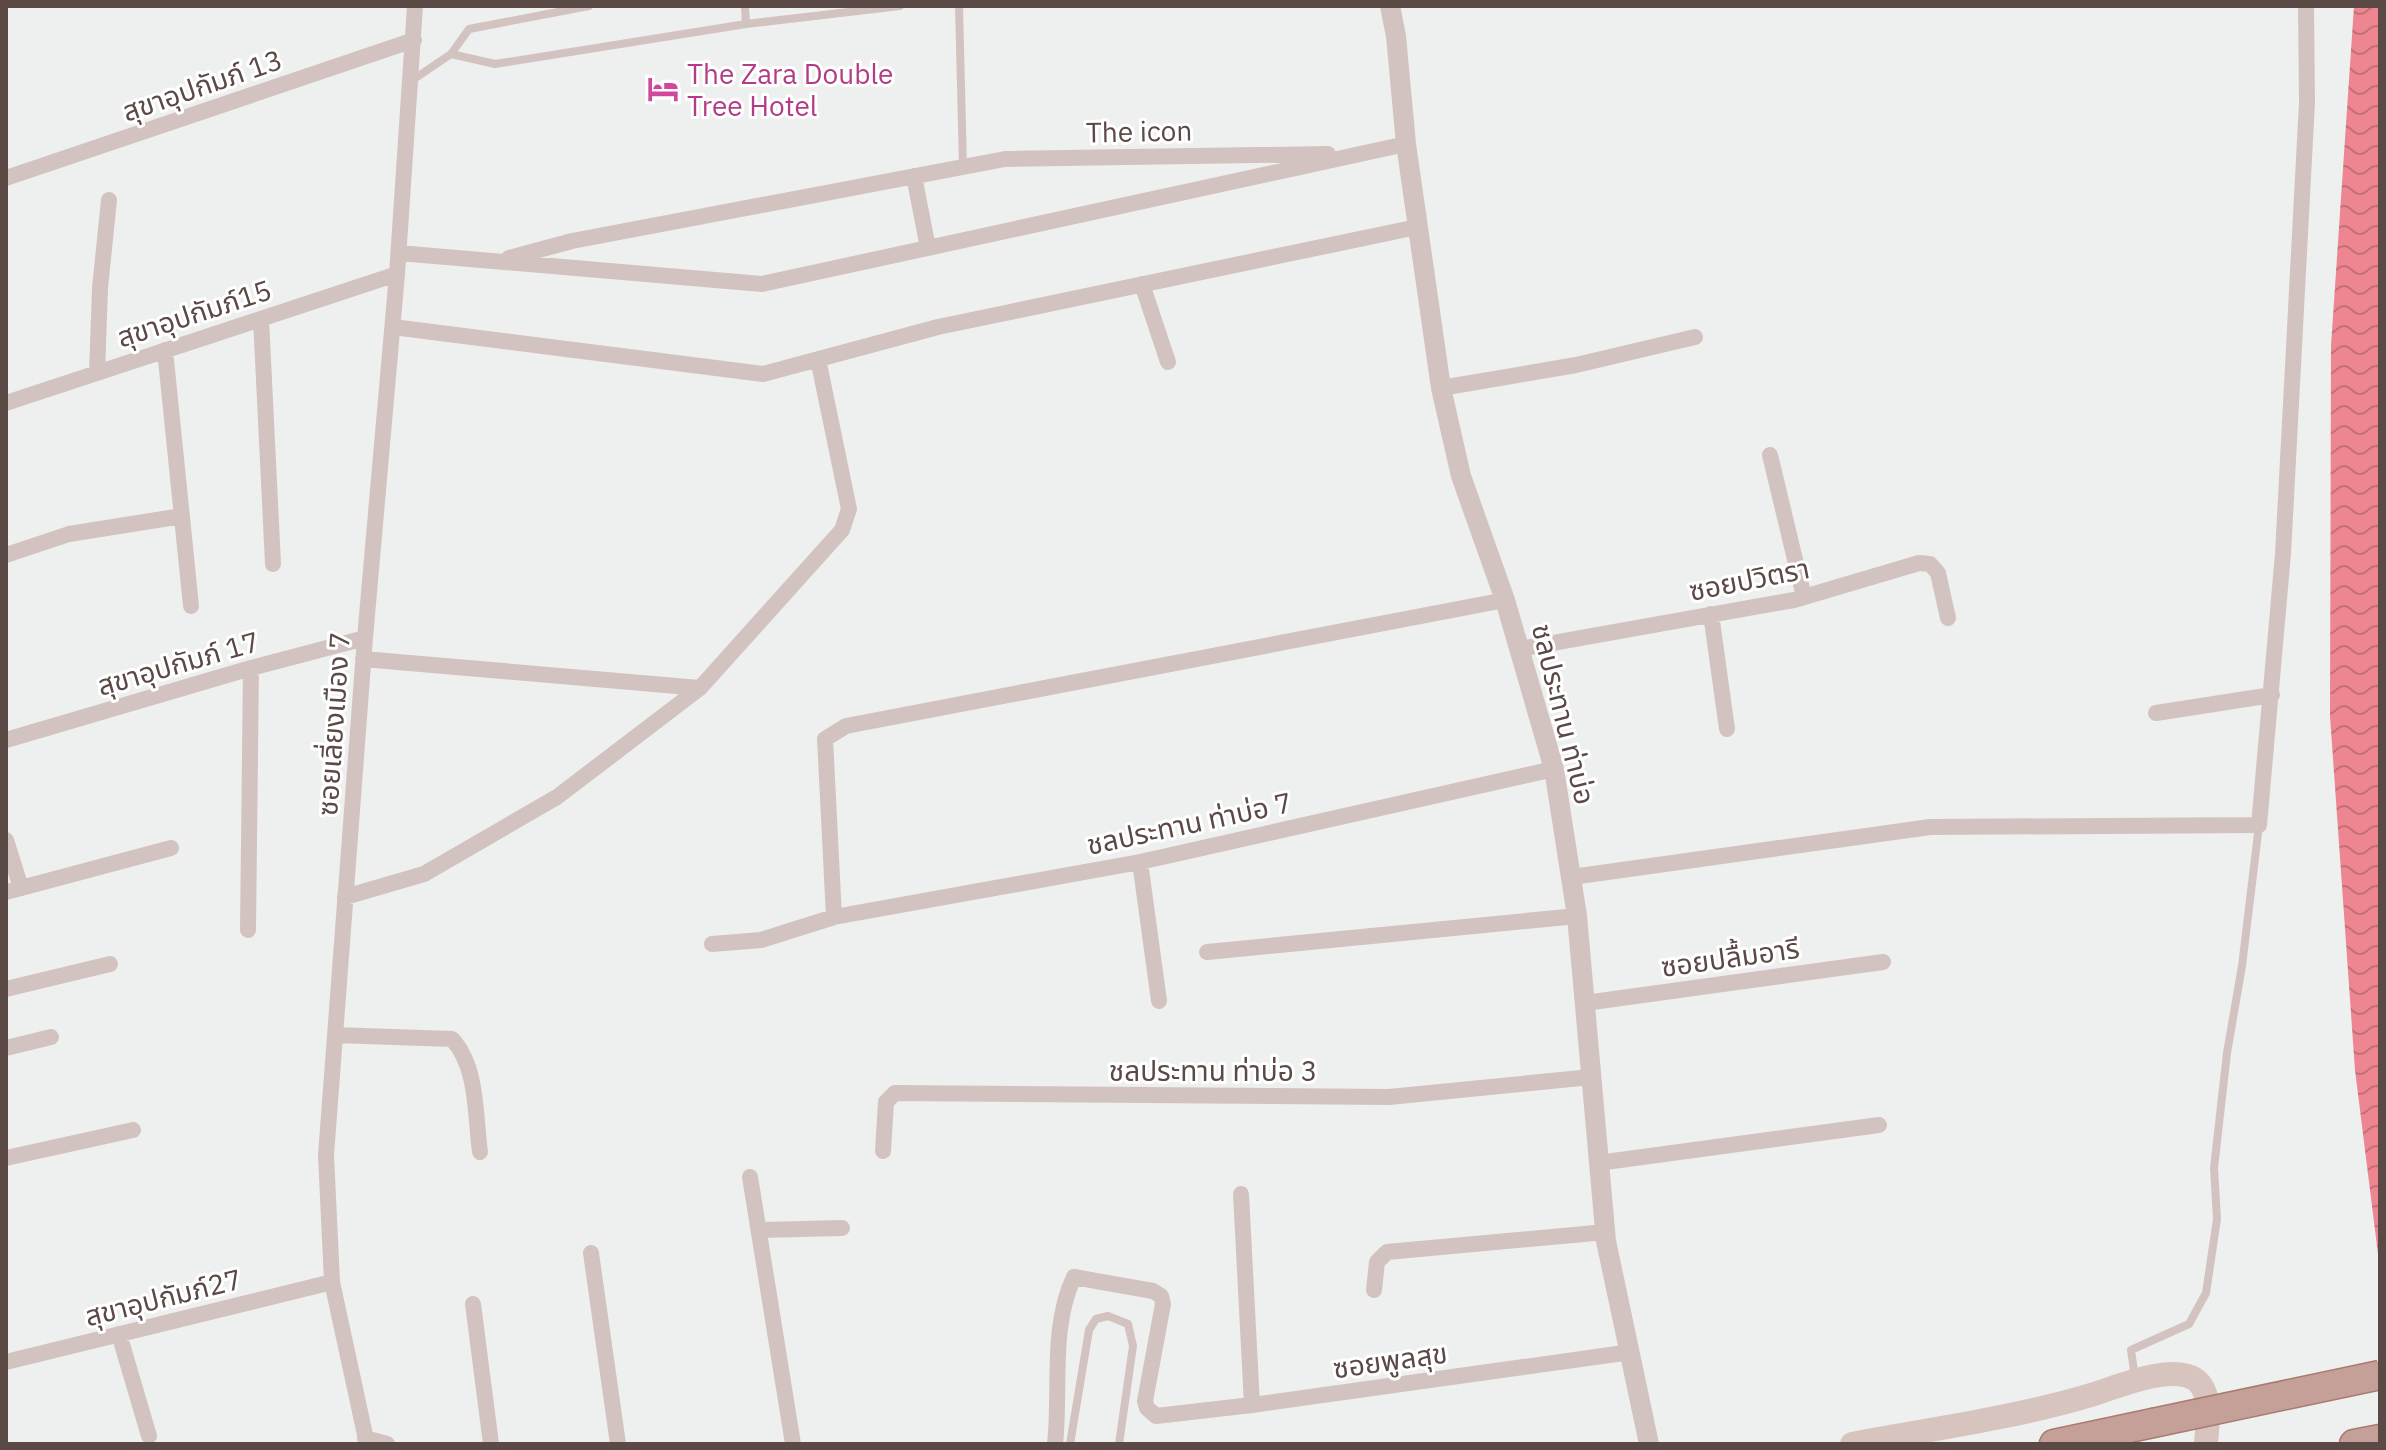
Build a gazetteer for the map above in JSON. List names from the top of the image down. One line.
{"streets":{"street":["สุขาอุปกัมภ์ 13","The icon","สุขาอุปกัมภ์15","ซอยปวิตรา","สุขาอุปกัมภ์ 17","ชลประทาน ท่าบ่อ","ซอยเลี่ยงเมือง 7","ชลประทาน ท่าบ่อ 7","ซอยปลื้มอารี","ชลประทาน ท่าบ่อ 3","สุขาอุปกัมภ์27","ซอยพูลสุข"]},"crossings":[["สุขาอุปกัมภ์ 13","ซอยเลี่ยงเมือง 7"],["The icon","ชลประทาน ท่าบ่อ"],["The icon","ซอยเลี่ยงเมือง 7"],["สุขาอุปกัมภ์15","ซอยเลี่ยงเมือง 7"],["ซอยปวิตรา","ชลประทาน ท่าบ่อ"],["สุขาอุปกัมภ์ 17","ซอยเลี่ยงเมือง 7"],["ชลประทาน ท่าบ่อ","ชลประทาน ท่าบ่อ 7"],["ชลประทาน ท่าบ่อ","ซอยปลื้มอารี"],["ชลประทาน ท่าบ่อ","ชลประทาน ท่าบ่อ 3"],["ชลประทาน ท่าบ่อ","ซอยพูลสุข"],["ซอยเลี่ยงเมือง 7","สุขาอุปกัมภ์27"]],"places":{"hotel":["The Zara Double Tree Hotel"]}}
